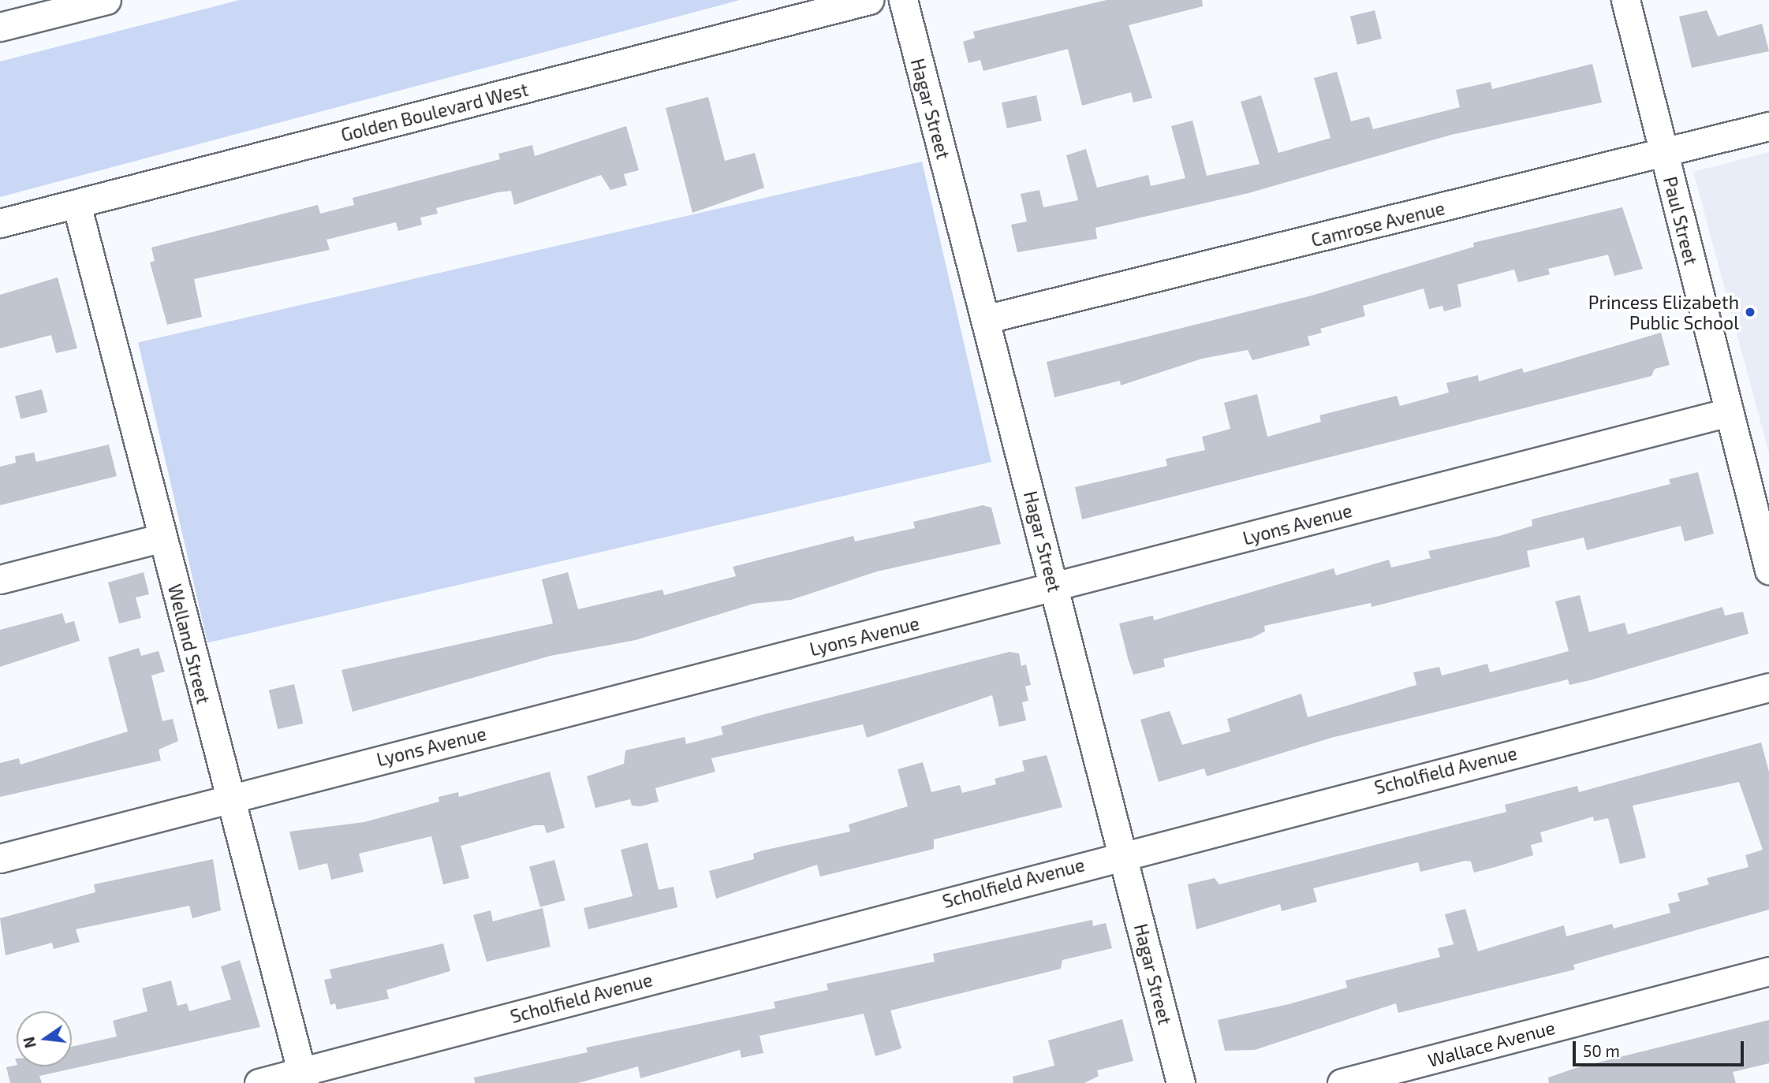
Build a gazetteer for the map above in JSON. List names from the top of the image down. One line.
{"streets":{"street":["Hagar Street","Golden Boulevard West","Paul Street","Camrose Avenue","Lyons Avenue","Welland Street","Scholfield Avenue","Wallace Avenue"]},"crossings":[["Hagar Street","Camrose Avenue"],["Hagar Street","Lyons Avenue"],["Hagar Street","Scholfield Avenue"],["Golden Boulevard West","Welland Street"],["Paul Street","Camrose Avenue"],["Paul Street","Lyons Avenue"],["Lyons Avenue","Welland Street"],["Welland Street","Scholfield Avenue"]],"places":["Princess Elizabeth Public School"],"scale_bar":"50 m","north":"left"}
